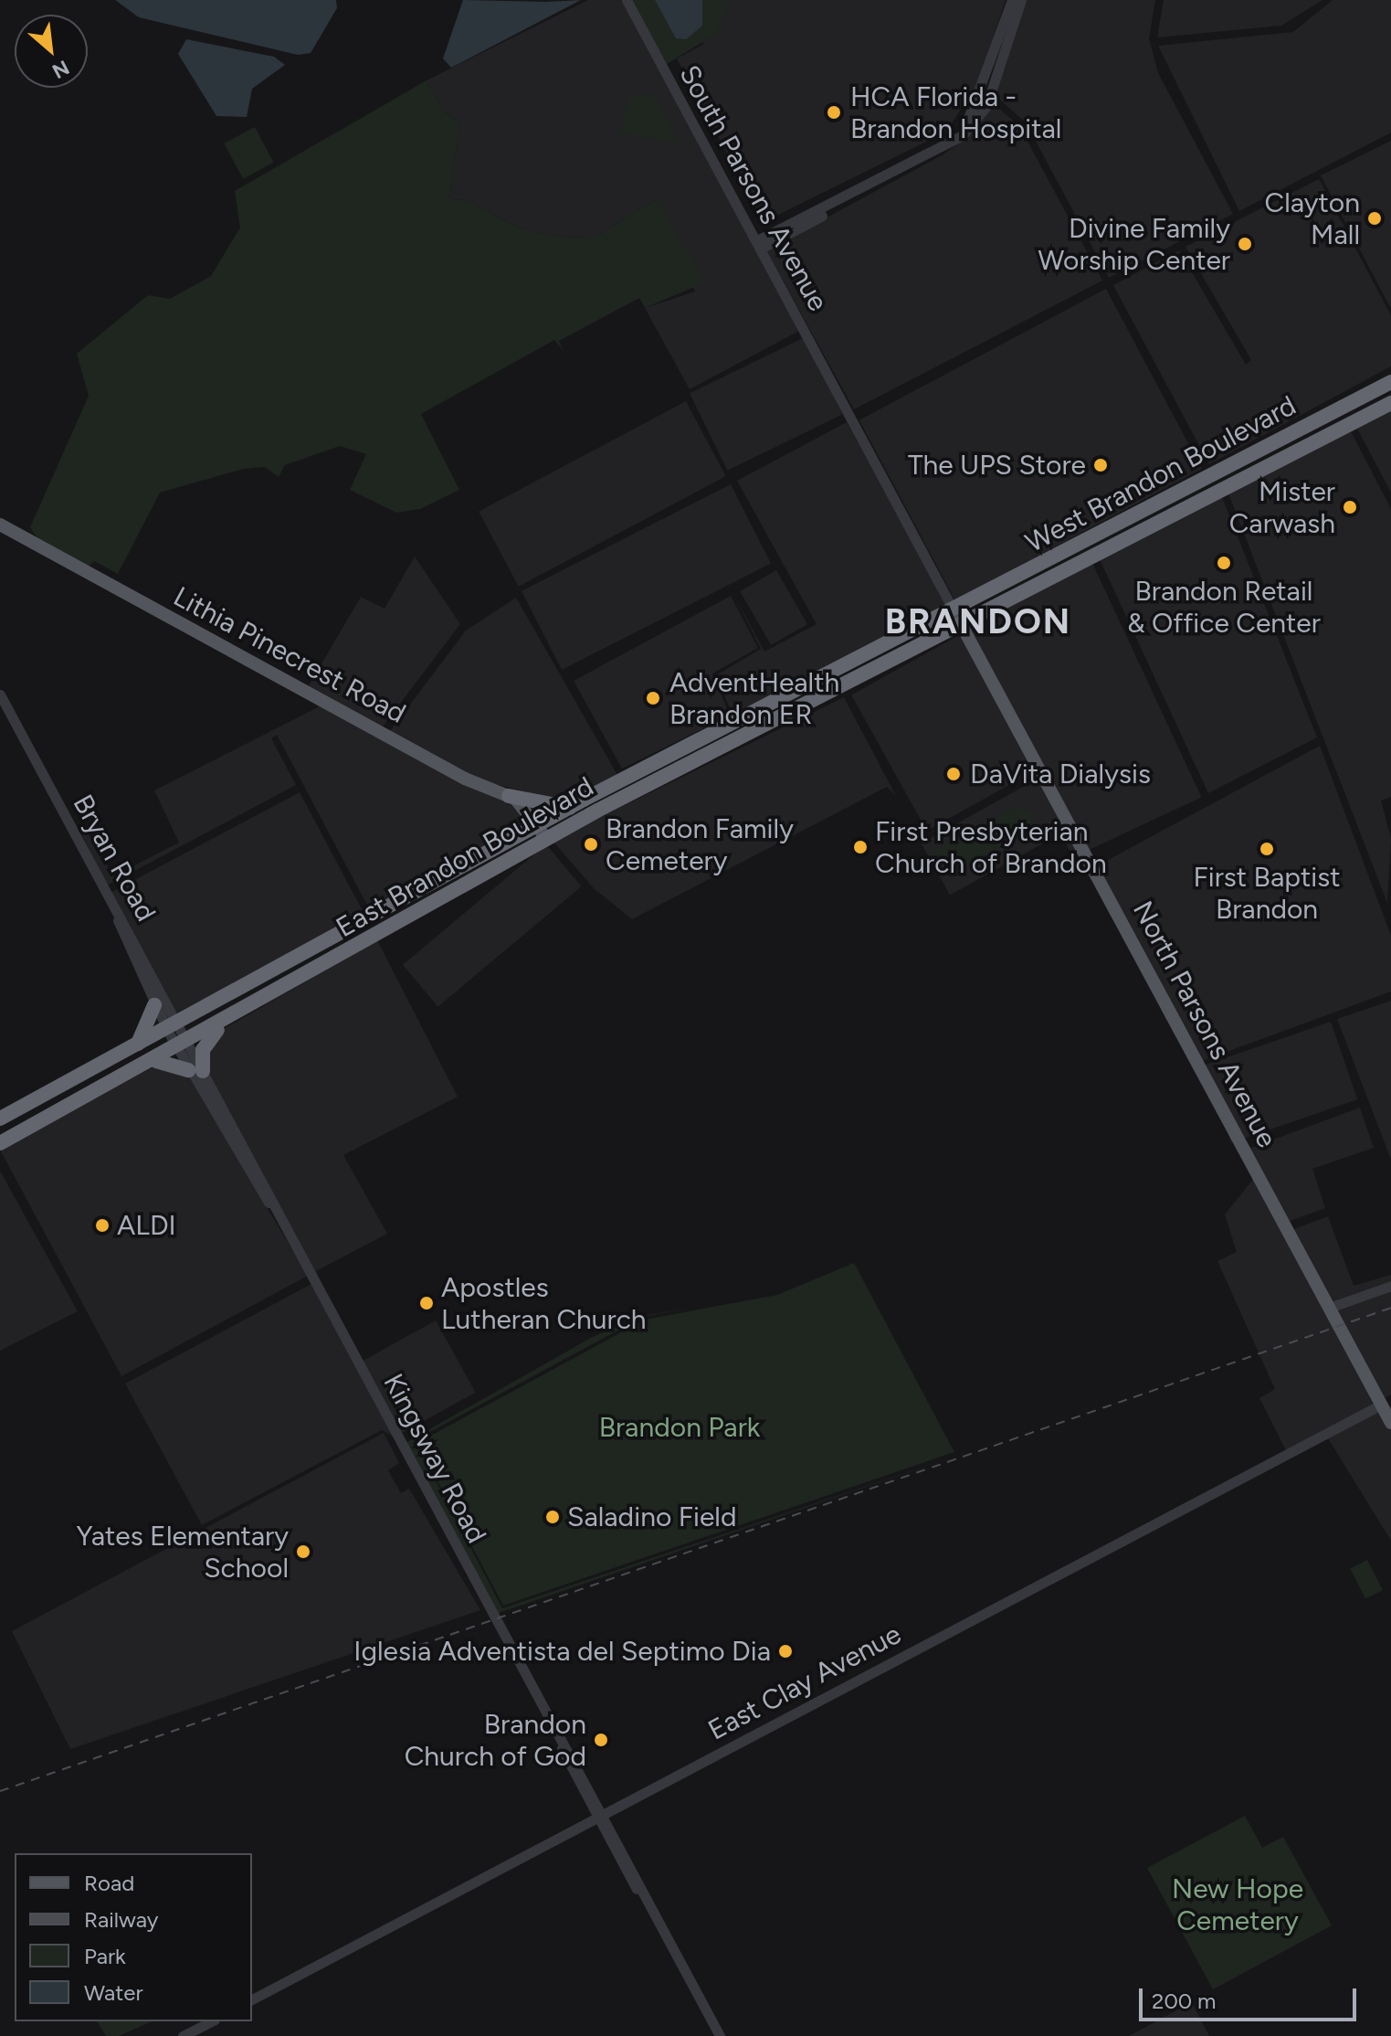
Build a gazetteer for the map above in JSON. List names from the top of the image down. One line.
{"streets":{"highway":["West Brandon Boulevard","East Brandon Boulevard"],"main road":["Lithia Pinecrest Road","North Parsons Avenue"],"street":["South Parsons Avenue","Bryan Road","Kingsway Road","East Clay Avenue"]},"crossings":[["South Parsons Avenue","West Brandon Boulevard"],["South Parsons Avenue","East Brandon Boulevard"],["South Parsons Avenue","North Parsons Avenue"],["West Brandon Boulevard","East Brandon Boulevard"],["West Brandon Boulevard","North Parsons Avenue"],["Lithia Pinecrest Road","East Brandon Boulevard"],["East Brandon Boulevard","Bryan Road"],["East Brandon Boulevard","North Parsons Avenue"],["East Brandon Boulevard","Kingsway Road"],["Bryan Road","Kingsway Road"],["North Parsons Avenue","East Clay Avenue"],["Kingsway Road","East Clay Avenue"]],"districts":["BRANDON"],"parks":["Brandon Park","New Hope Cemetery"],"places":["HCA Florida - Brandon Hospital","Clayton Mall","Divine Family Worship Center","The UPS Store","Mister Carwash","Brandon Retail & Office Center","AdventHealth Brandon ER","DaVita Dialysis","Brandon Family Cemetery","First Presbyterian Church of Brandon","First Baptist Brandon","ALDI","Apostles Lutheran Church","Saladino Field","Yates Elementary School","Iglesia Adventista del Septimo Dia","Brandon Church of God"],"legend":["Road","Railway","Park","Water"],"scale_bar":"200 m","north":"bottom right"}
